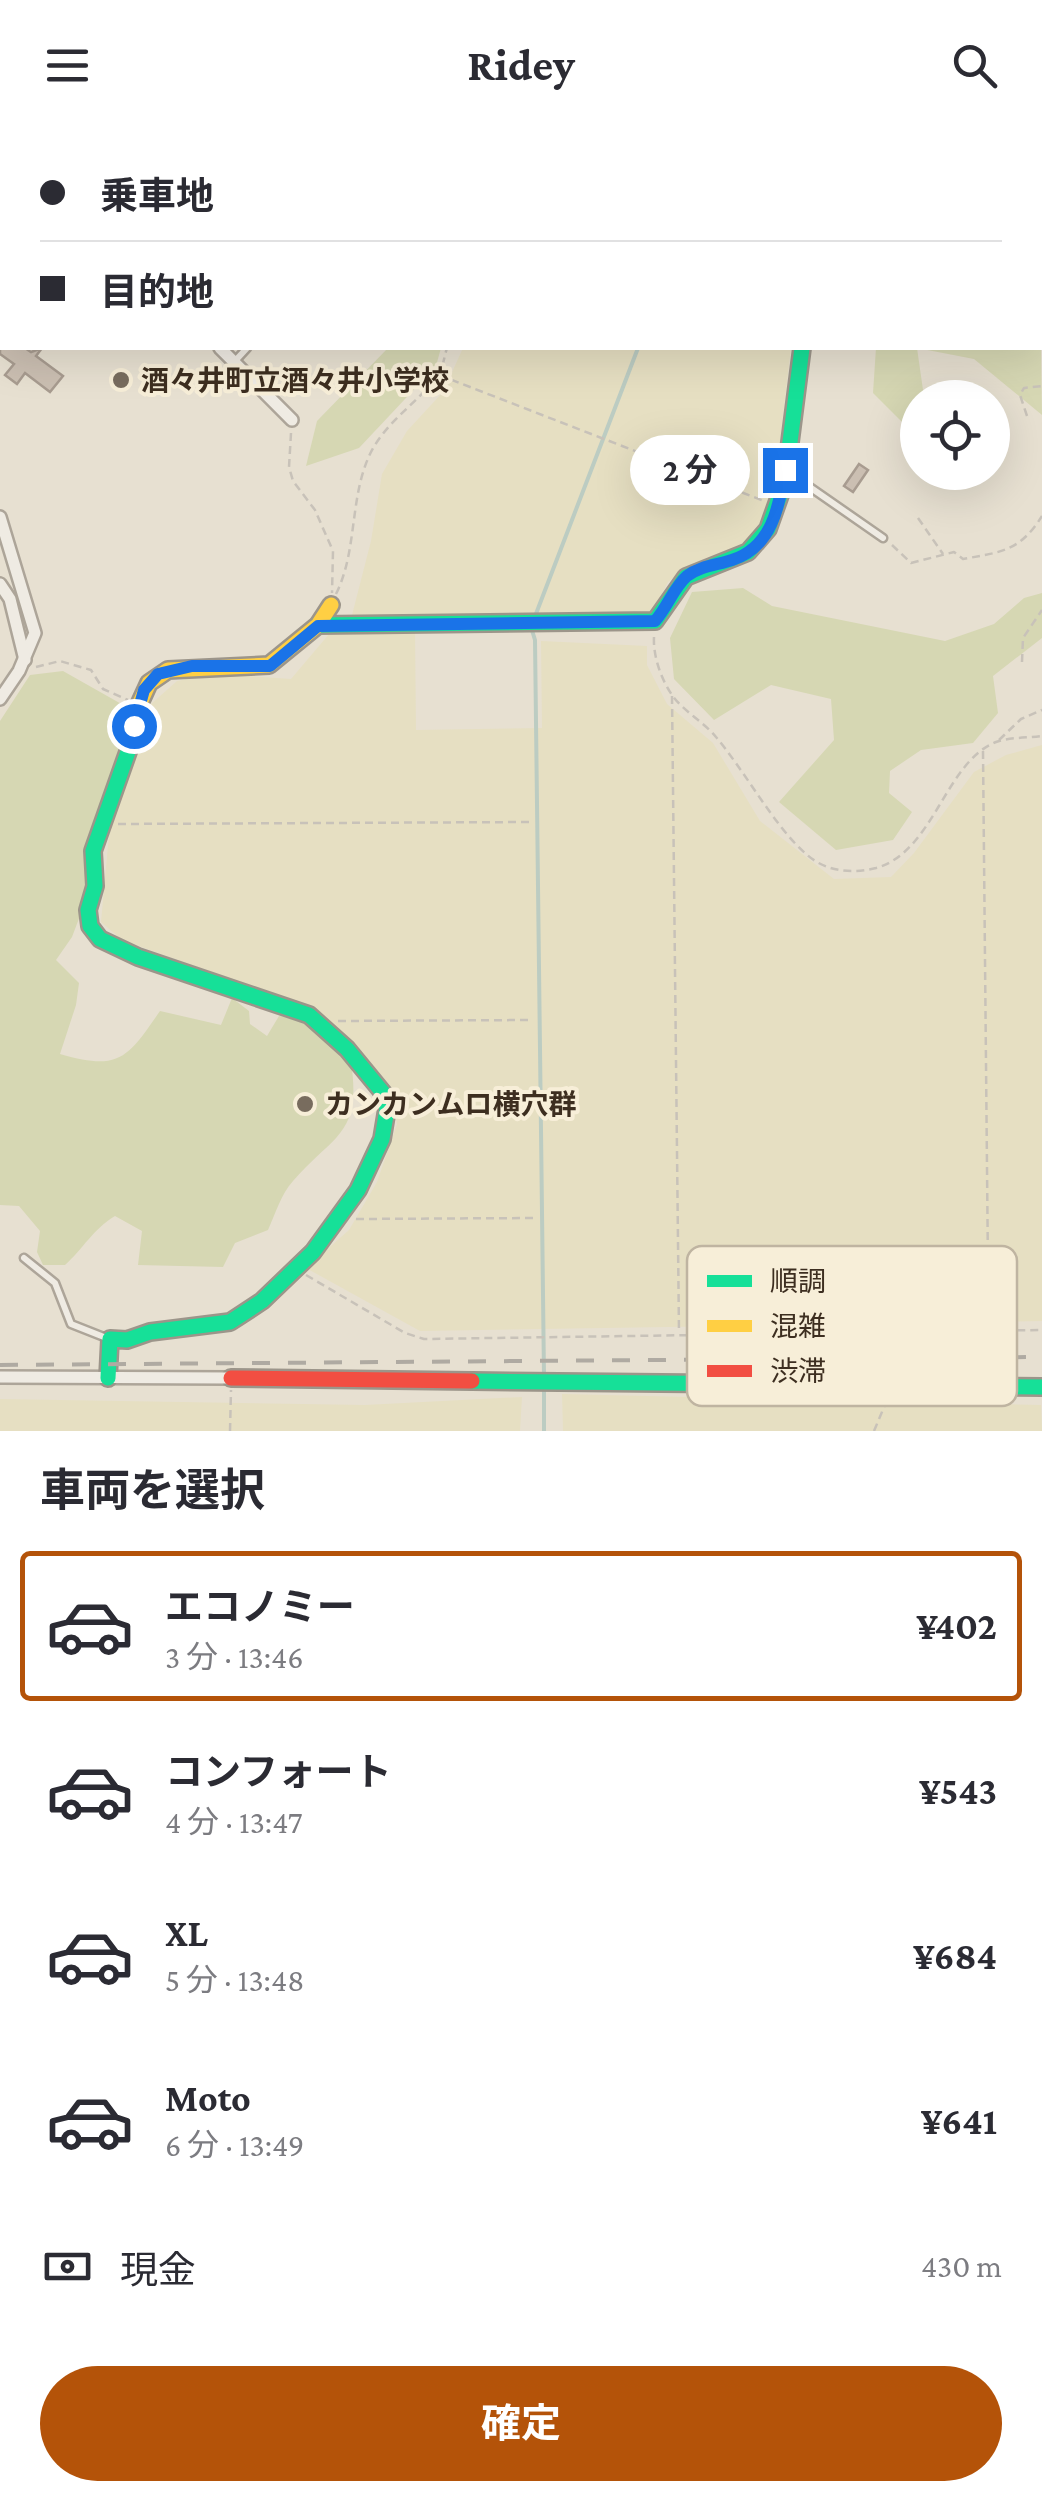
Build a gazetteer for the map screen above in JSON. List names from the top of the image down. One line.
{"places":["酒々井町立酒々井小学校","カンカンムロ横穴群"],"legend":["順調","混雑","渋滞"],"page":{"header":"Ridey","banner":["乗車地","目的地"],"bubble":"2 分","heading":"車両を選択","list":[{"name":"エコノミー","note":"3 分 · 13:46","value":"¥402"},{"name":"コンフォート","note":"4 分 · 13:47","value":"¥543"},{"name":"XL","note":"5 分 · 13:48","value":"¥684"},{"name":"Moto","note":"6 分 · 13:49","value":"¥641"}],"pay":["現金","430 m"],"buttons":"確定"}}
